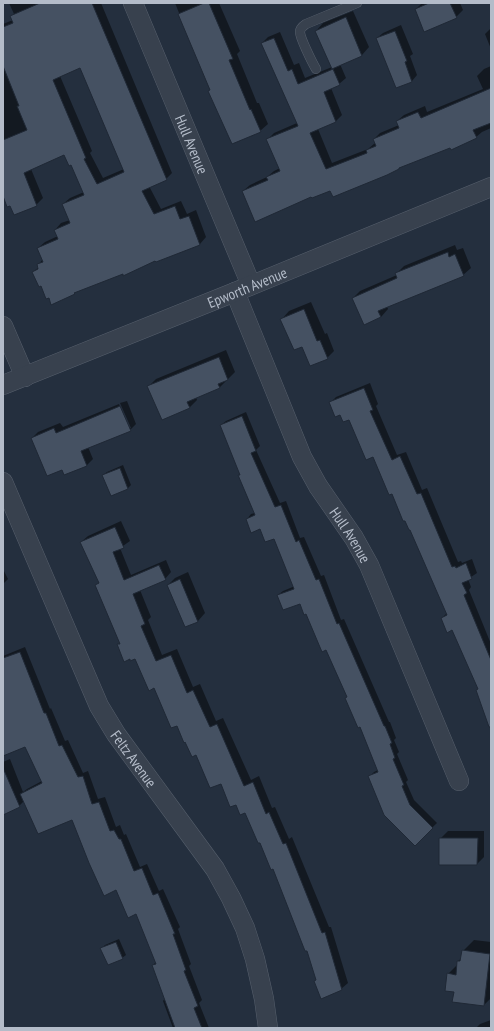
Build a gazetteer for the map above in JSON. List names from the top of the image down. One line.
{"streets":{"street":["Hull Avenue","Epworth Avenue","Feltz Avenue"]},"crossings":[["Hull Avenue","Epworth Avenue"]]}
